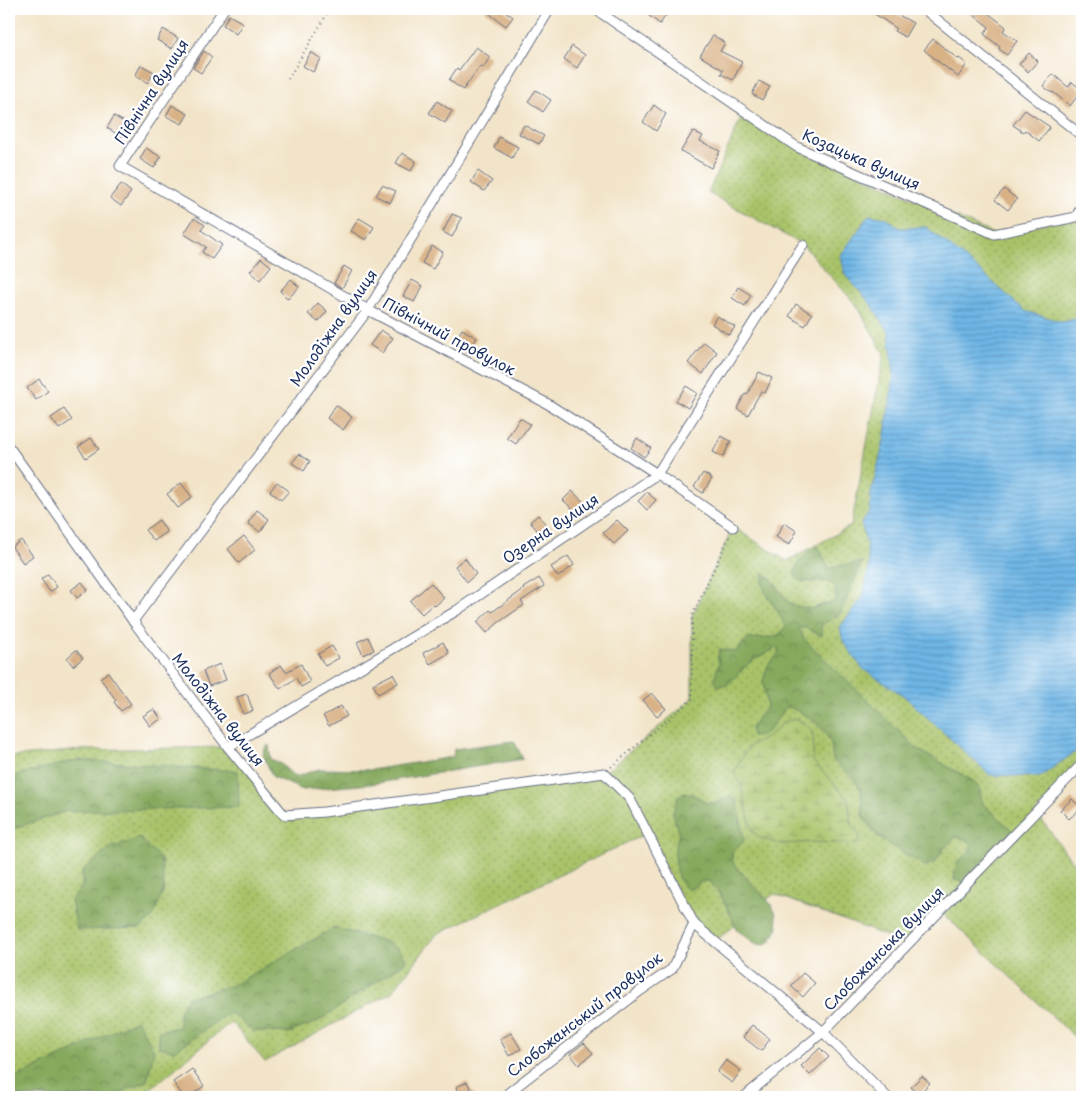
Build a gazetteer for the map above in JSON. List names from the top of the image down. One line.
{"streets":{"street":["Північна вулиця","Козацька вулиця","Молодіжна вулиця","Північний провулок","Озерна вулиця","Слобожанська вулиця","Слобожанський провулок"]},"crossings":[["Північна вулиця","Північний провулок"],["Молодіжна вулиця","Північний провулок"],["Молодіжна вулиця","Озерна вулиця"],["Північний провулок","Озерна вулиця"]]}
